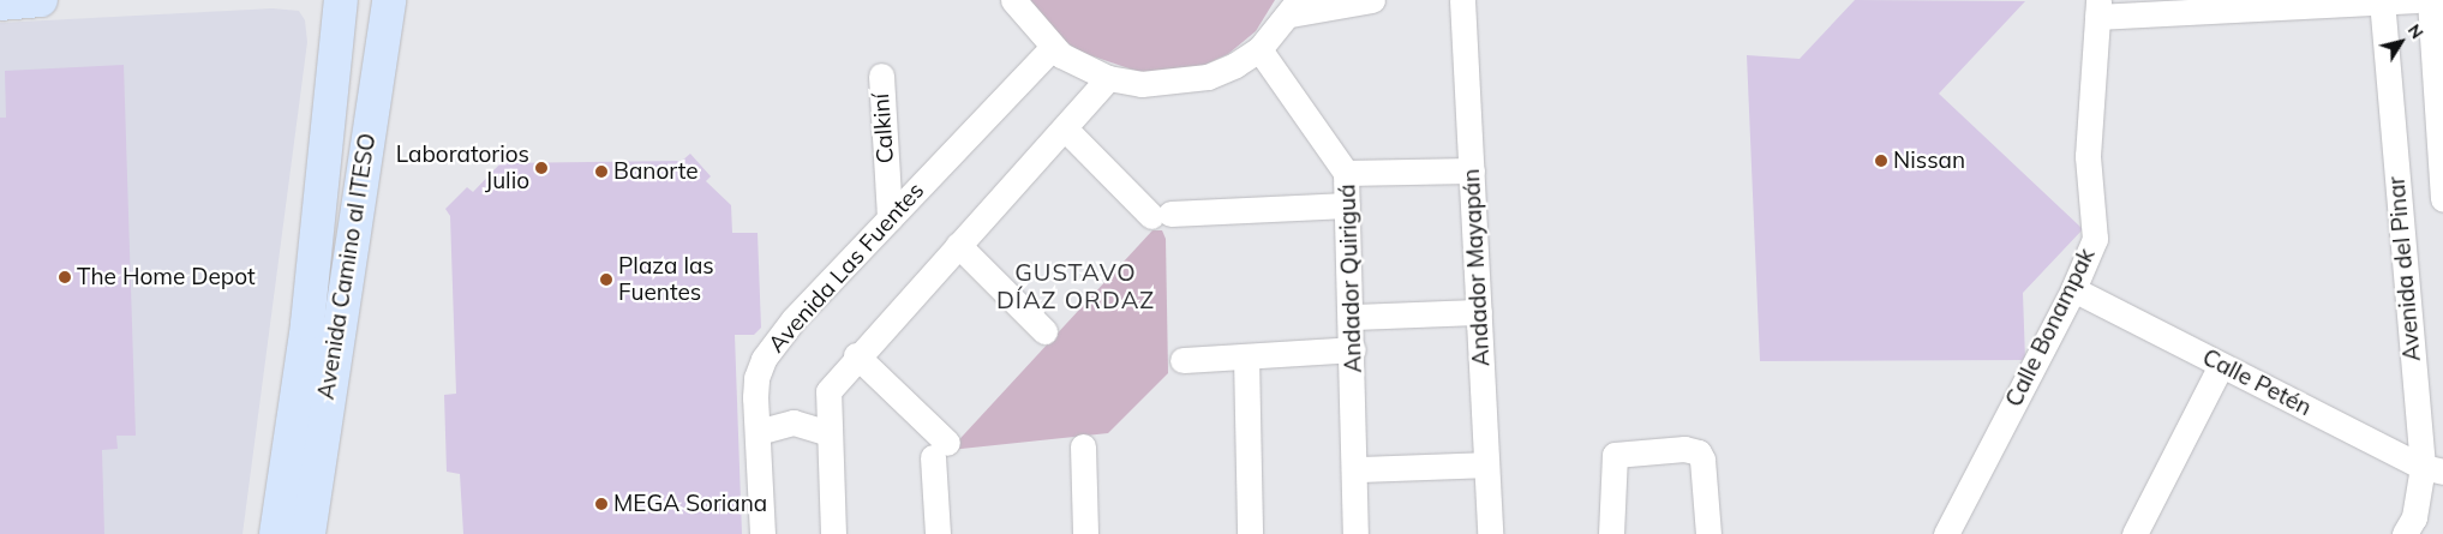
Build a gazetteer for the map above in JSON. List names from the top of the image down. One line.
{"streets":{"main road":["Avenida Camino al ITESO"],"street":["Calkiní","Avenida Las Fuentes","Andador Mayapán","Avenida del Pinar","Andador Quiriguá","Calle Bonampak","Calle Petén"]},"crossings":[["Calkiní","Avenida Las Fuentes"],["Avenida del Pinar","Calle Petén"],["Calle Bonampak","Calle Petén"]],"districts":["GUSTAVO DÍAZ ORDAZ"],"places":["Nissan","Laboratorios Julio","Banorte","The Home Depot","Plaza las Fuentes","MEGA Soriana"],"north":"top right"}
